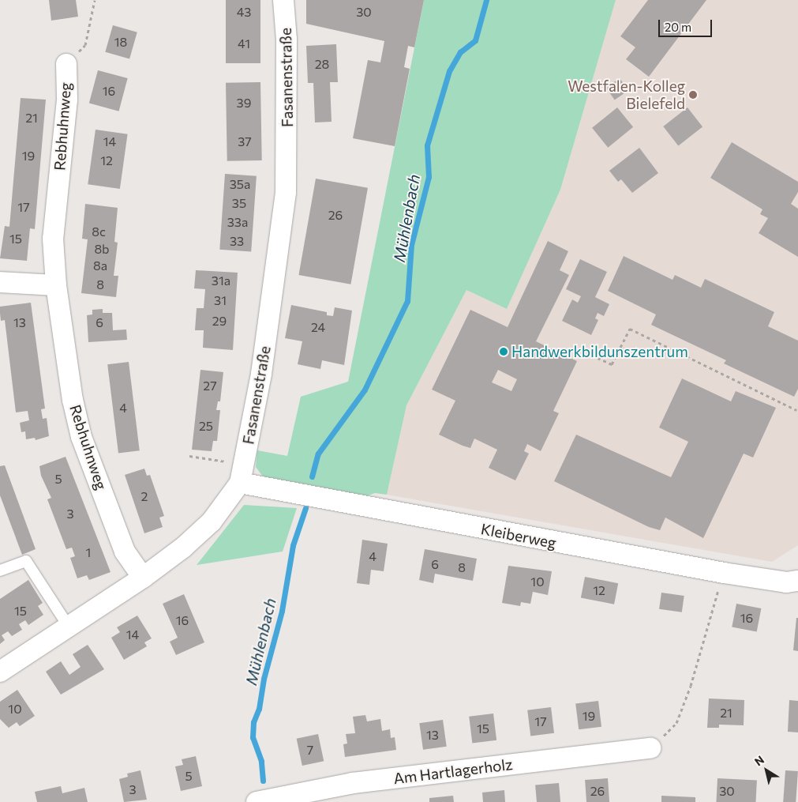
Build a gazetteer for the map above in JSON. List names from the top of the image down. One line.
{"streets":{"street":["Fasanenstraße","Rebhuhnweg","Kleiberweg","Am Hartlagerholz"]},"crossings":[["Fasanenstraße","Rebhuhnweg"],["Fasanenstraße","Kleiberweg"]],"water":["Mühlenbach"],"places":["Westfalen-Kolleg Bielefeld","Handwerkbildunszentrum"],"house_numbers":["43","30","18","41","28","16","39","21","14","37","19","12","35a","35","17","26","33a","8c","15","33","8b","8a","31a","8","31","29","13","6","24","27","4","25","5","2","3","1","4","6","8","10","12","15","16","16","14","10","21","19","17","15","13","7","5","3","26","30"],"scale_bar":"20 m","north":"top left"}
